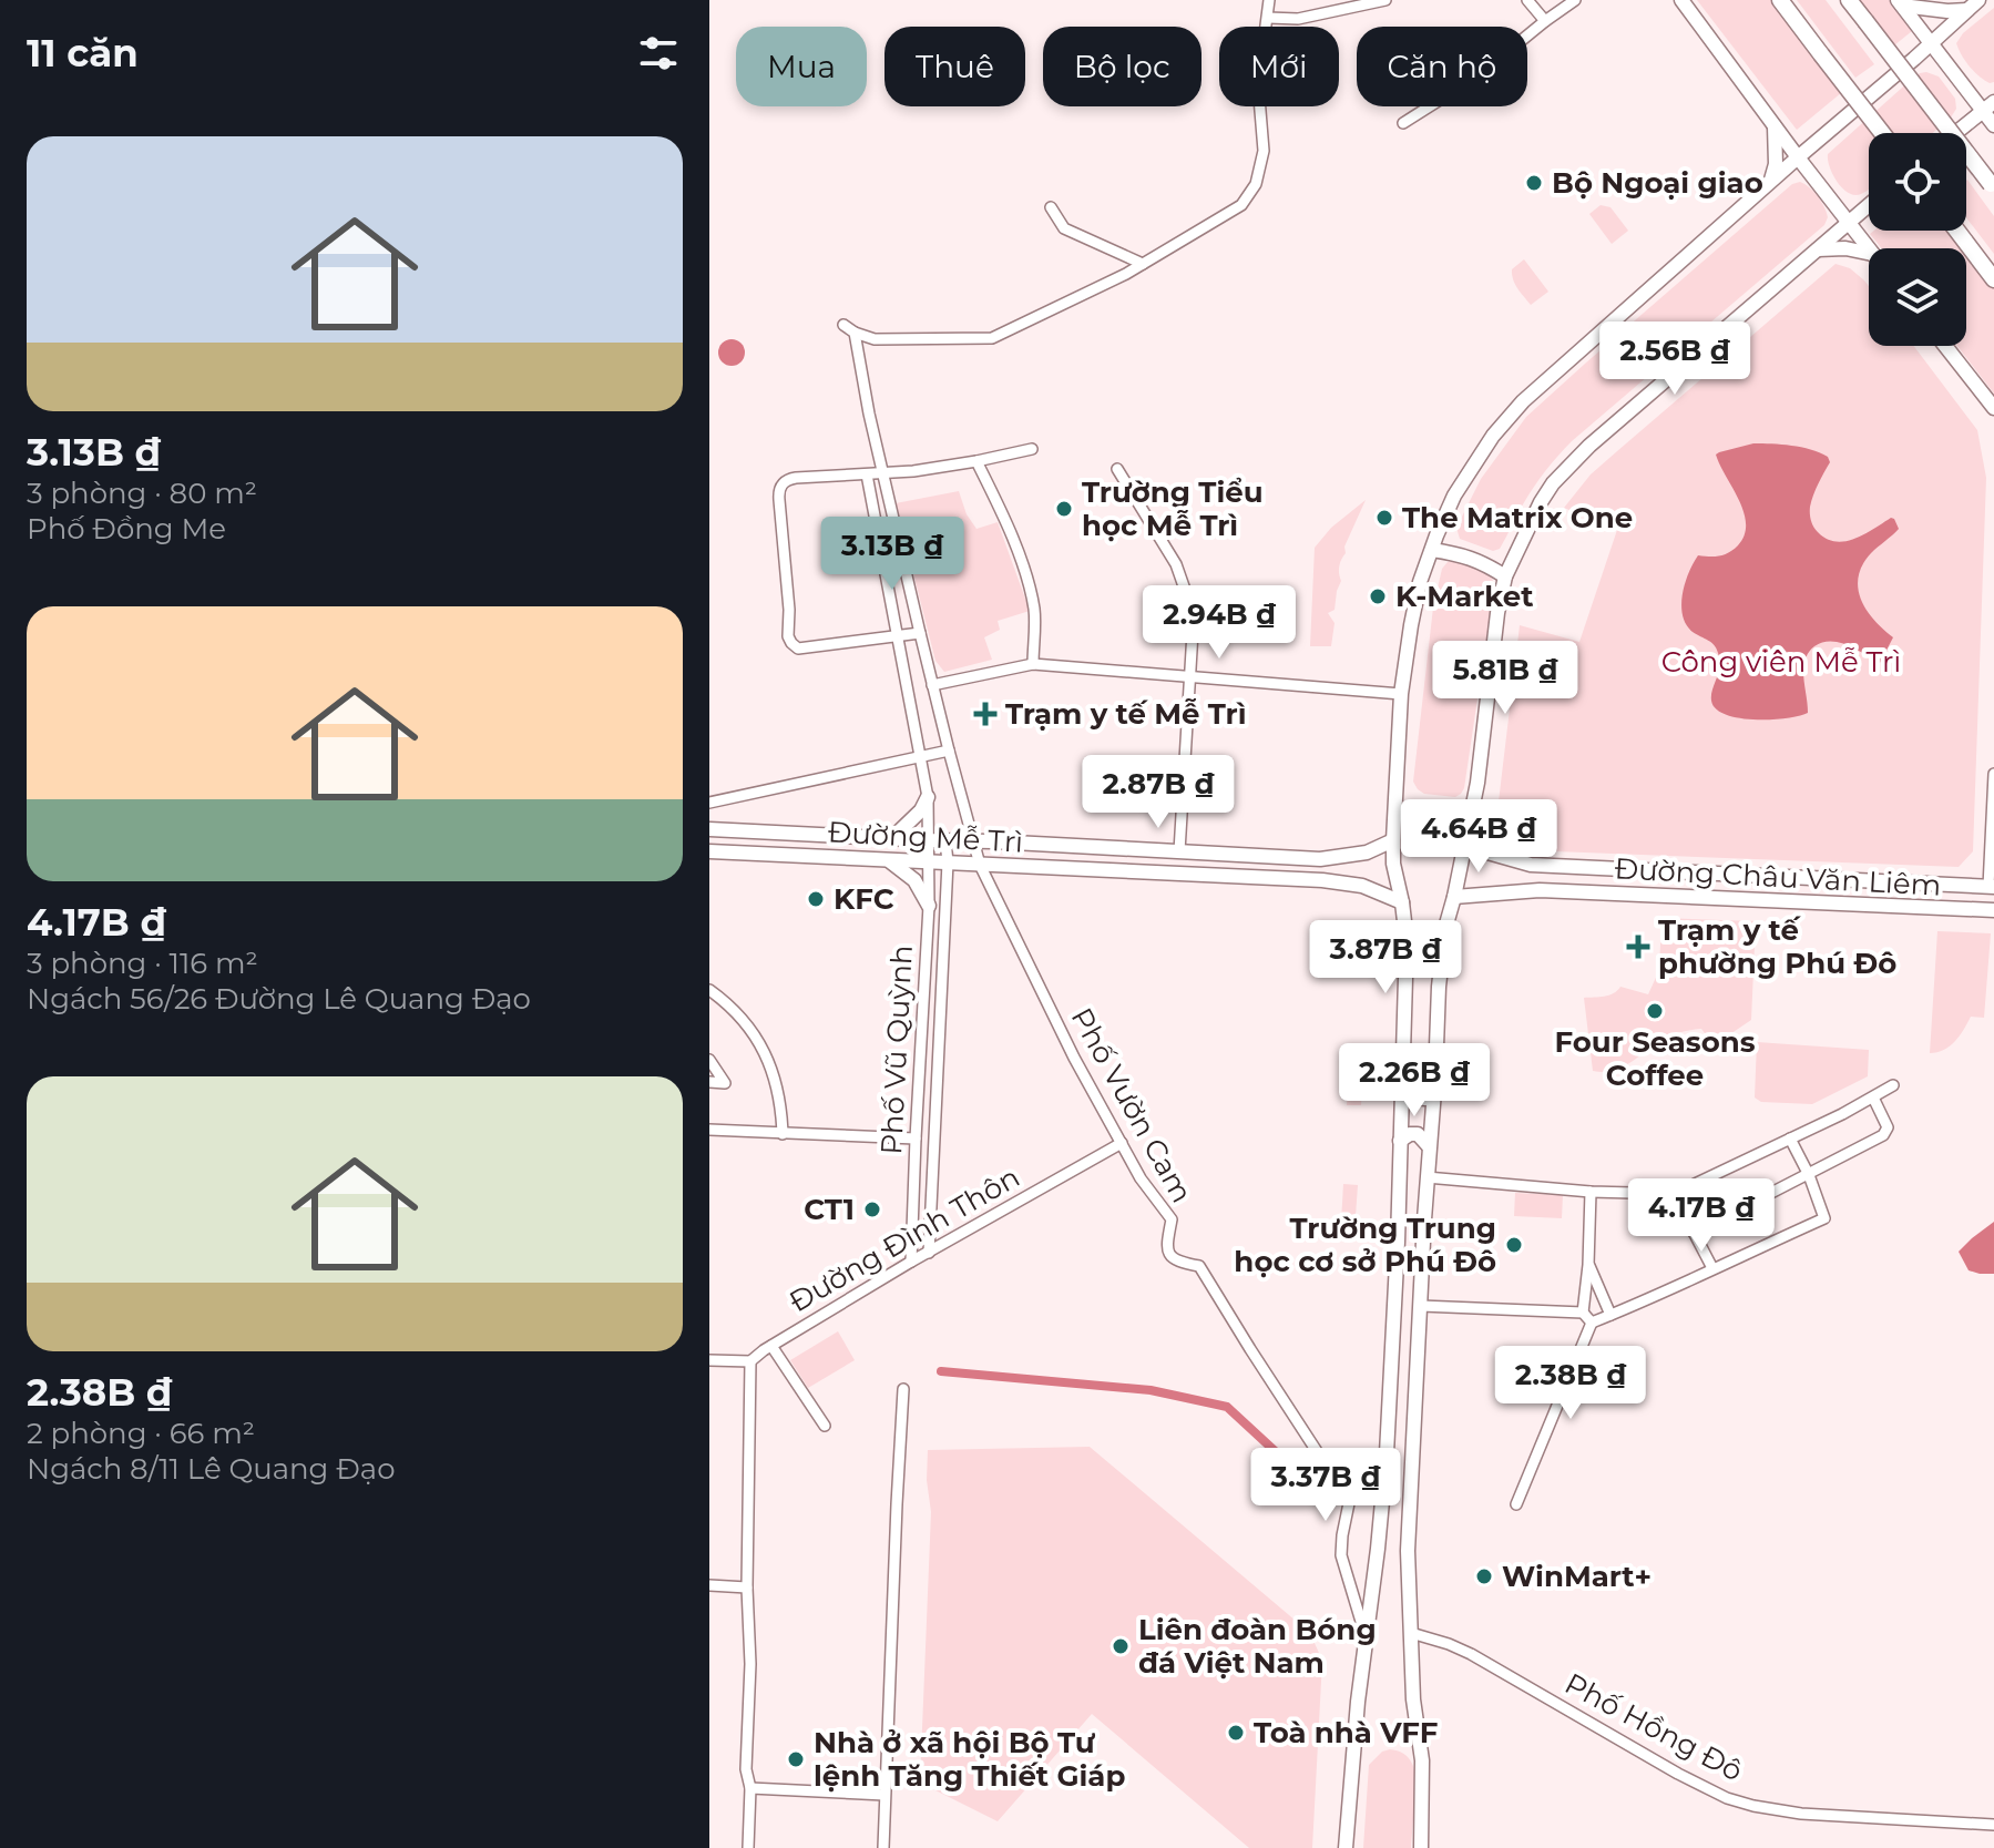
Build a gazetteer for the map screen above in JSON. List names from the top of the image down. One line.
{"streets":{"main road":["Đường Mễ Trì","Đường Châu Văn Liêm"],"street":["Phố Vũ Quỳnh","Phố Vườn Cam","Đường Đình Thôn","Phố Hồng Đô"]},"crossings":[["Đường Mễ Trì","Phố Vũ Quỳnh"],["Đường Mễ Trì","Phố Vườn Cam"],["Phố Vũ Quỳnh","Đường Đình Thôn"],["Phố Vườn Cam","Đường Đình Thôn"]],"parks":["Công viên Mễ Trì"],"places":{"other":["Bộ Ngoại giao","Trường Tiểu học Mễ Trì","The Matrix One","K-Market","KFC","Four Seasons Coffee","CT1","Trường Trung học cơ sở Phú Đô","WinMart+","Liên đoàn Bóng đá Việt Nam","Toà nhà VFF","Nhà ở xã hội Bộ Tư lệnh Tăng Thiết Giáp"],"health":["Trạm y tế Mễ Trì","Trạm y tế phường Phú Đô"]},"page":{"heading":"11 căn","chip":["Mua","Thuê","Bộ lọc","Mới","Căn hộ"],"list":[{"name":"3.13B ₫","note":"3 phòng · 80 m² · Phố Đồng Me"},{"name":"4.17B ₫","note":"3 phòng · 116 m² · Ngách 56/26 Đường Lê Quang Đạo"},{"name":"2.38B ₫","note":"2 phòng · 66 m² · Ngách 8/11 Lê Quang Đạo"}],"price":["2.56B ₫","3.13B ₫","2.94B ₫","5.81B ₫","2.87B ₫","4.64B ₫","3.87B ₫","2.26B ₫","4.17B ₫","2.38B ₫","3.37B ₫"]}}
